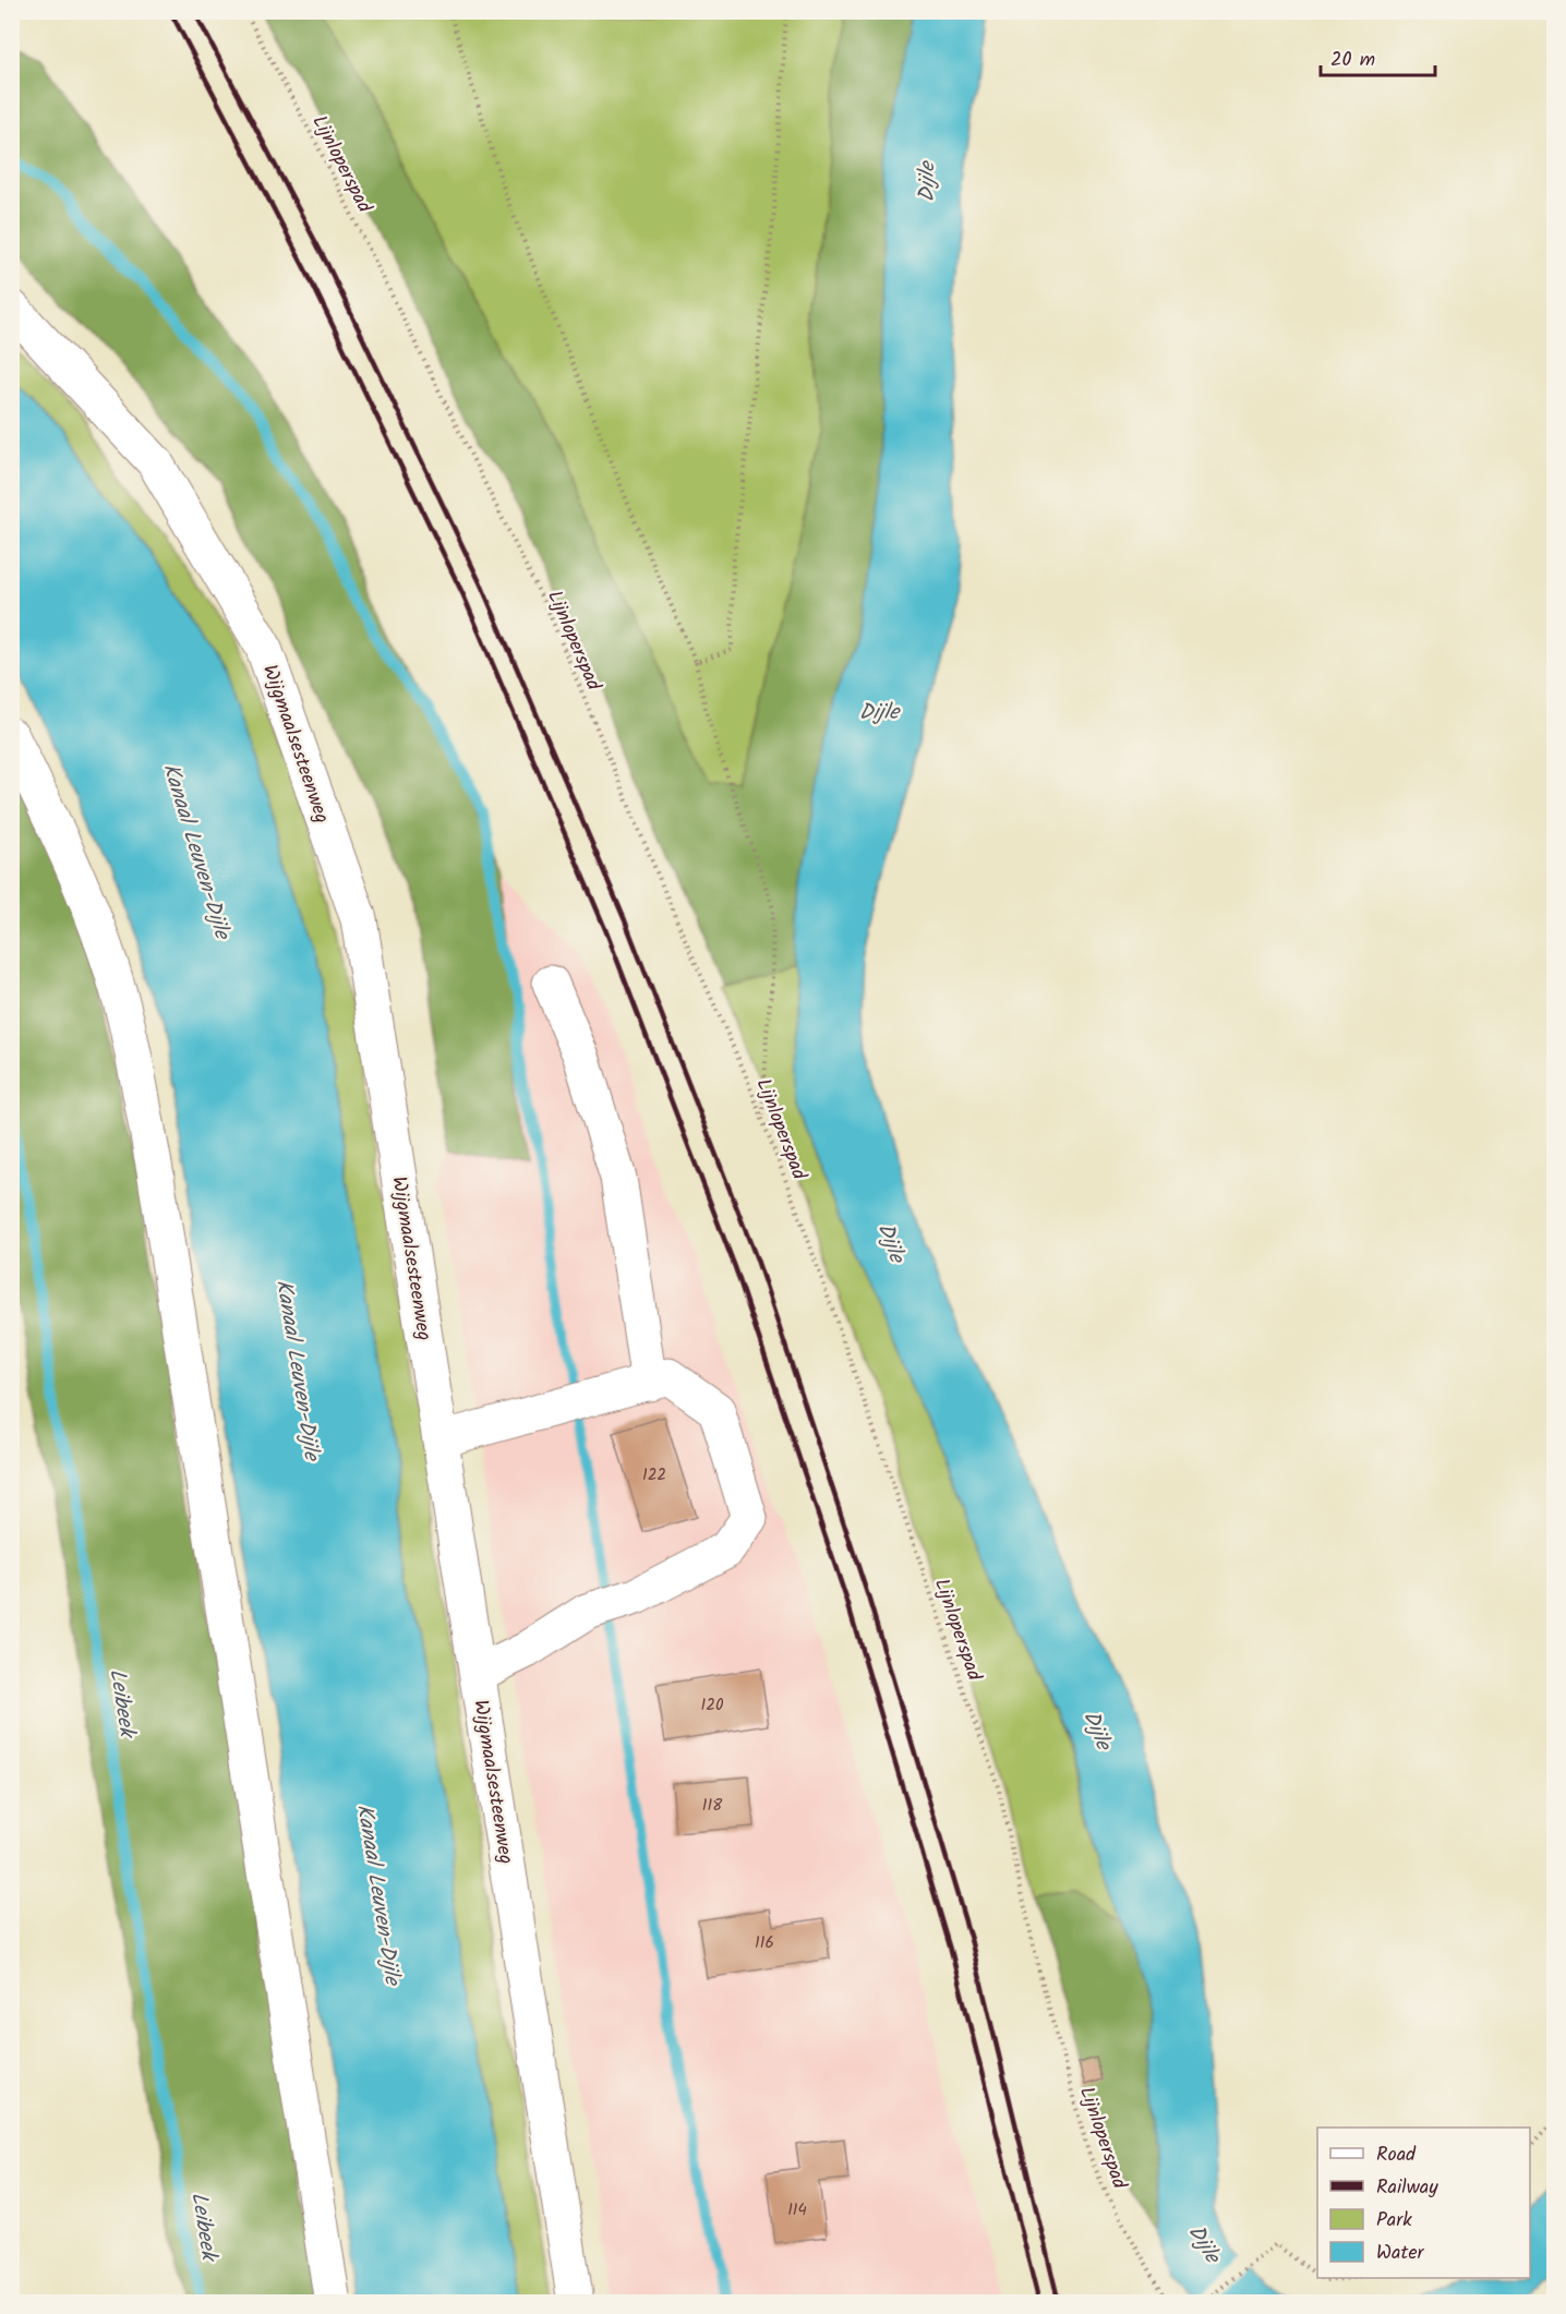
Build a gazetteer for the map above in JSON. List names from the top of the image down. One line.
{"streets":{"street":["Wijgmaalsesteenweg"],"path":["Lijnloperspad"]},"water":["Dijle","Kanaal Leuven-Dijle","Leibeek"],"house_numbers":["122","120","118","116","114"],"legend":["Road","Railway","Park","Water"],"scale_bar":"20 m"}
